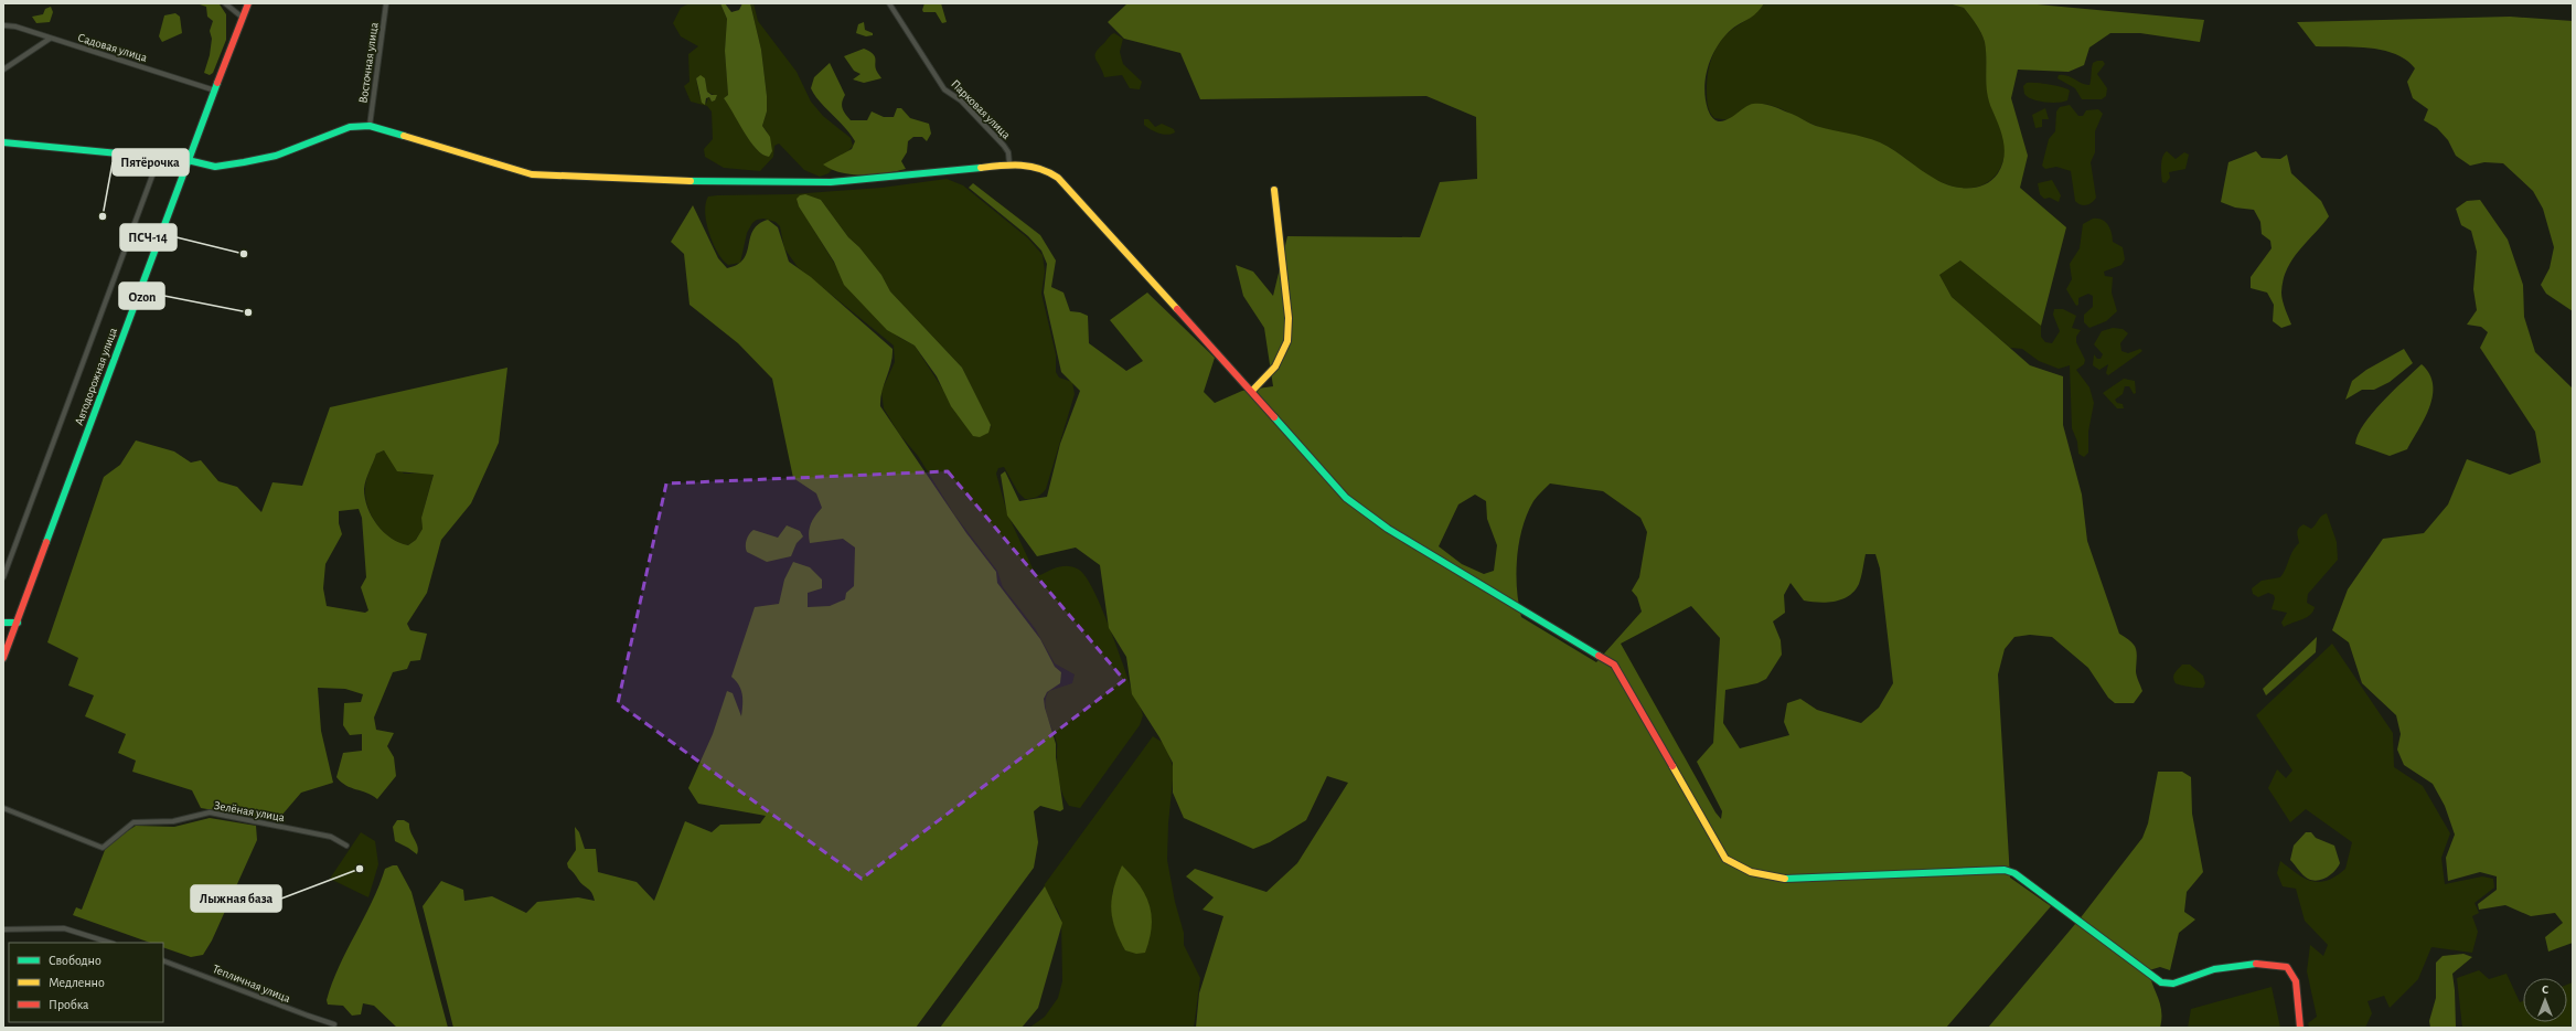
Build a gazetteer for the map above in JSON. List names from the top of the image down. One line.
{"streets":{"street":["Садовая улица","Восточная улица","Парковая улица","Автодорожная улица","Зелёная улица","Тепличная улица"]},"crossings":[["Садовая улица","Автодорожная улица"]],"places":["Пятёрочка","ПСЧ-14","Ozon","Лыжная база"],"legend":["Свободно","Медленно","Пробка"],"north":"top"}
